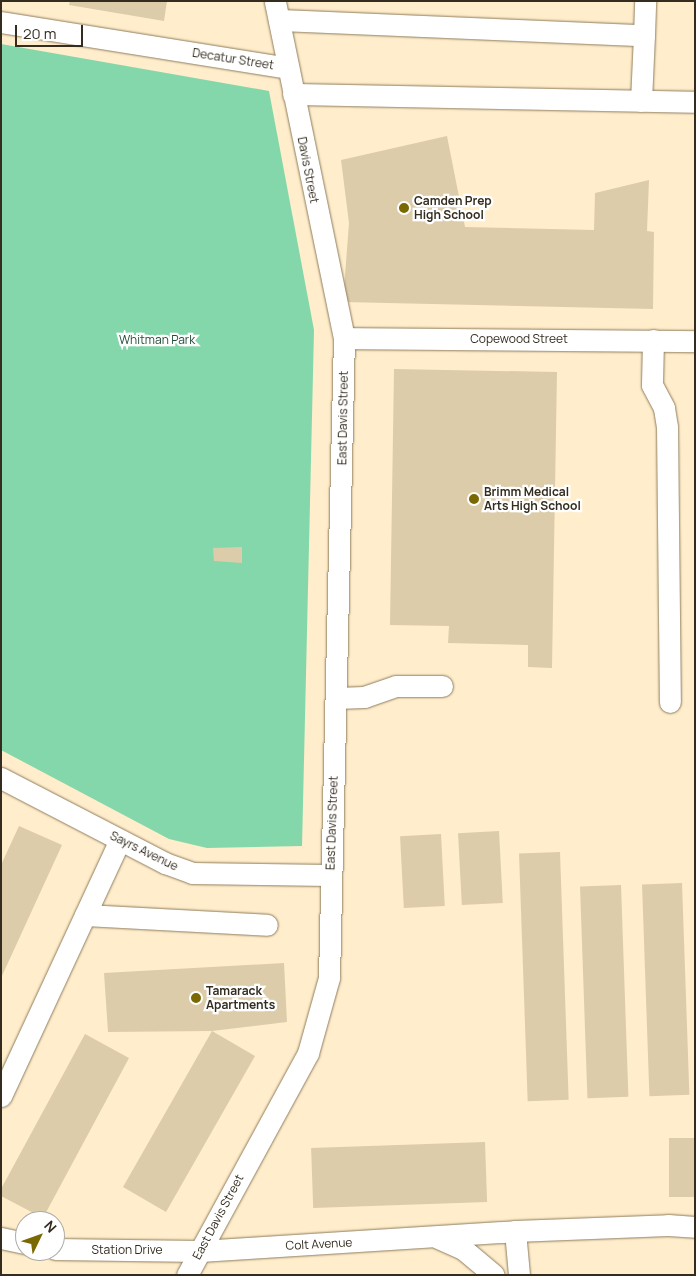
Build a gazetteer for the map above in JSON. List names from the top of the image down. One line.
{"streets":{"street":["Decatur Street","Davis Street","Copewood Street","East Davis Street","Sayrs Avenue","Colt Avenue","Station Drive"]},"crossings":[["Decatur Street","Davis Street"],["Davis Street","Copewood Street"],["Davis Street","East Davis Street"],["Copewood Street","East Davis Street"],["East Davis Street","Sayrs Avenue"],["East Davis Street","Colt Avenue"],["East Davis Street","Station Drive"],["Colt Avenue","Station Drive"]],"parks":["Whitman Park"],"places":["Camden Prep High School","Brimm Medical Arts High School","Tamarack Apartments"],"scale_bar":"20 m","north":"top right"}
